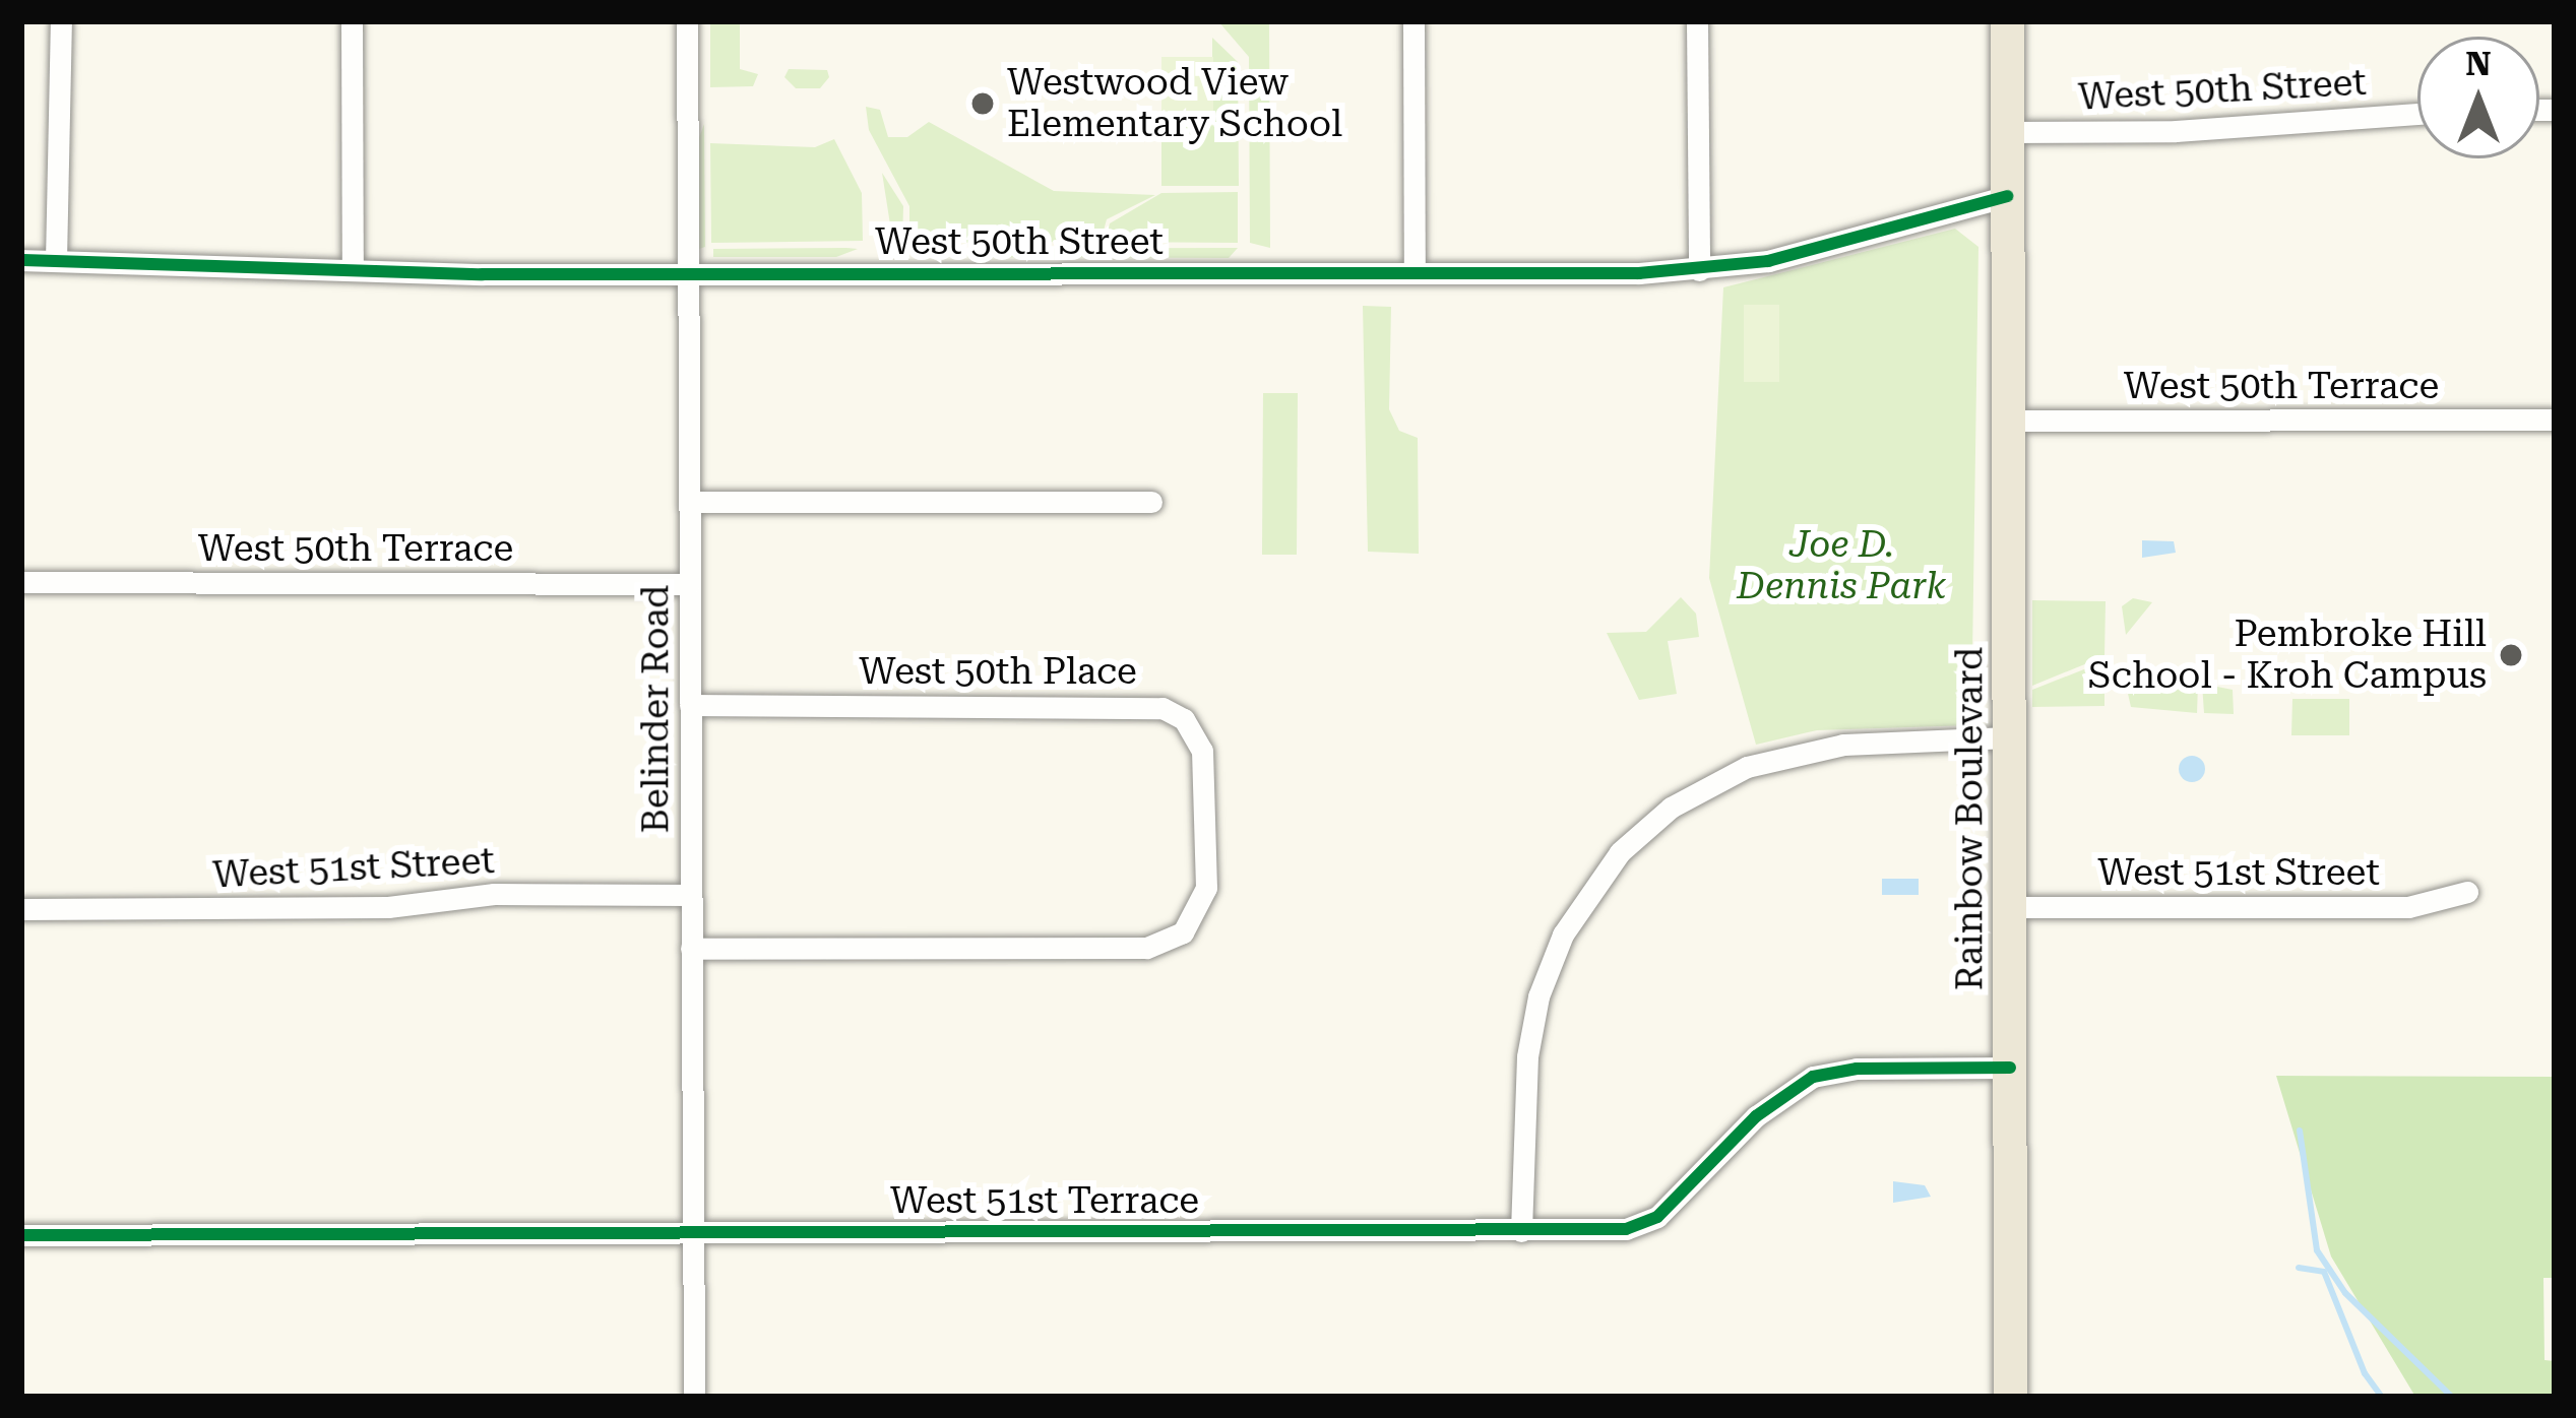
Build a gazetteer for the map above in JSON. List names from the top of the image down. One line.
{"streets":{"main road":["Rainbow Boulevard"],"street":["West 50th Street","West 50th Terrace","West 50th Place","Belinder Road","West 51st Street","West 51st Terrace"]},"crossings":[["West 50th Street","Belinder Road"],["West 50th Street","Rainbow Boulevard"],["West 50th Terrace","Belinder Road"],["West 50th Terrace","Rainbow Boulevard"],["West 50th Place","Belinder Road"],["Belinder Road","West 51st Street"],["Belinder Road","West 51st Terrace"],["Rainbow Boulevard","West 51st Street"],["Rainbow Boulevard","West 51st Terrace"]],"parks":["Joe D. Dennis Park"],"places":["Westwood View Elementary School","Pembroke Hill School - Kroh Campus"],"north":"top"}
